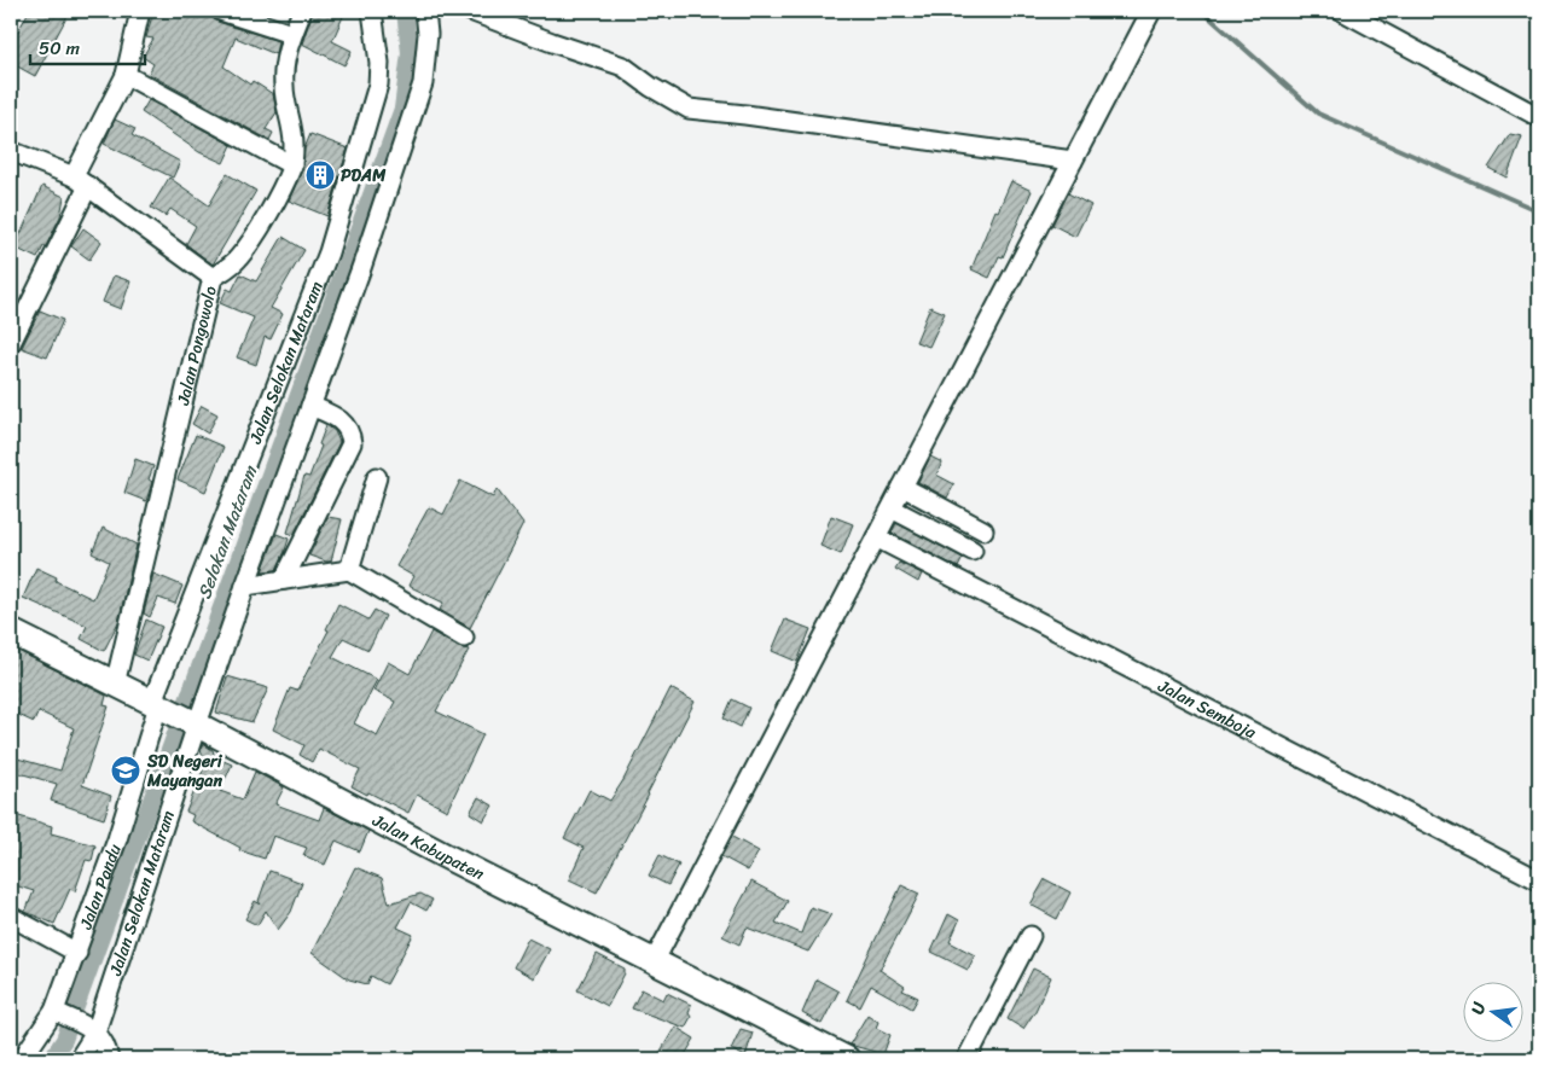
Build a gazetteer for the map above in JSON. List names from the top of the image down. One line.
{"streets":{"main road":["Jalan Kabupaten"],"street":["Jalan Pongowolo","Jalan Selokan Mataram","Jalan Semboja","Jalan Pandu"]},"crossings":[["Jalan Pongowolo","Jalan Kabupaten"],["Jalan Selokan Mataram","Jalan Kabupaten"],["Jalan Selokan Mataram","Jalan Pandu"],["Jalan Kabupaten","Jalan Pandu"]],"water":["Selokan Mataram"],"places":{"building":["PDAM"],"school or university":["SD Negeri Mayangan"]},"scale_bar":"50 m","north":"left"}
